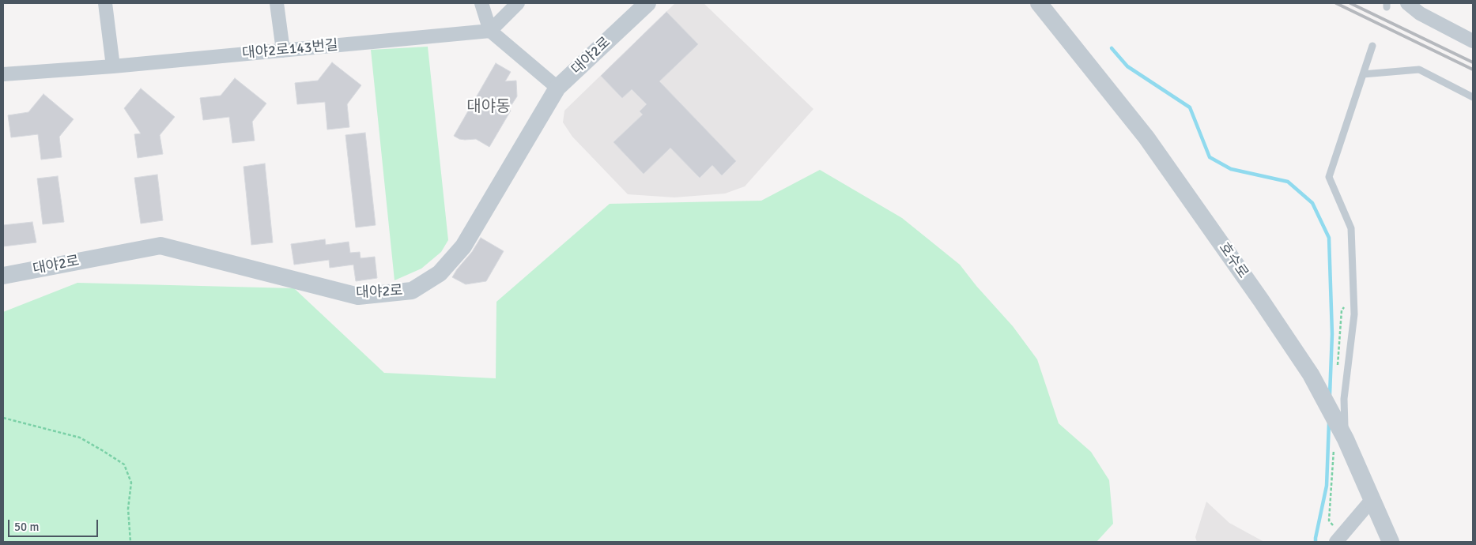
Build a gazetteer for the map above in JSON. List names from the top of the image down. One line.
{"streets":{"street":["대야2로143번길","대야2로","호수로"]},"districts":["대야동"],"scale_bar":"50 m"}
